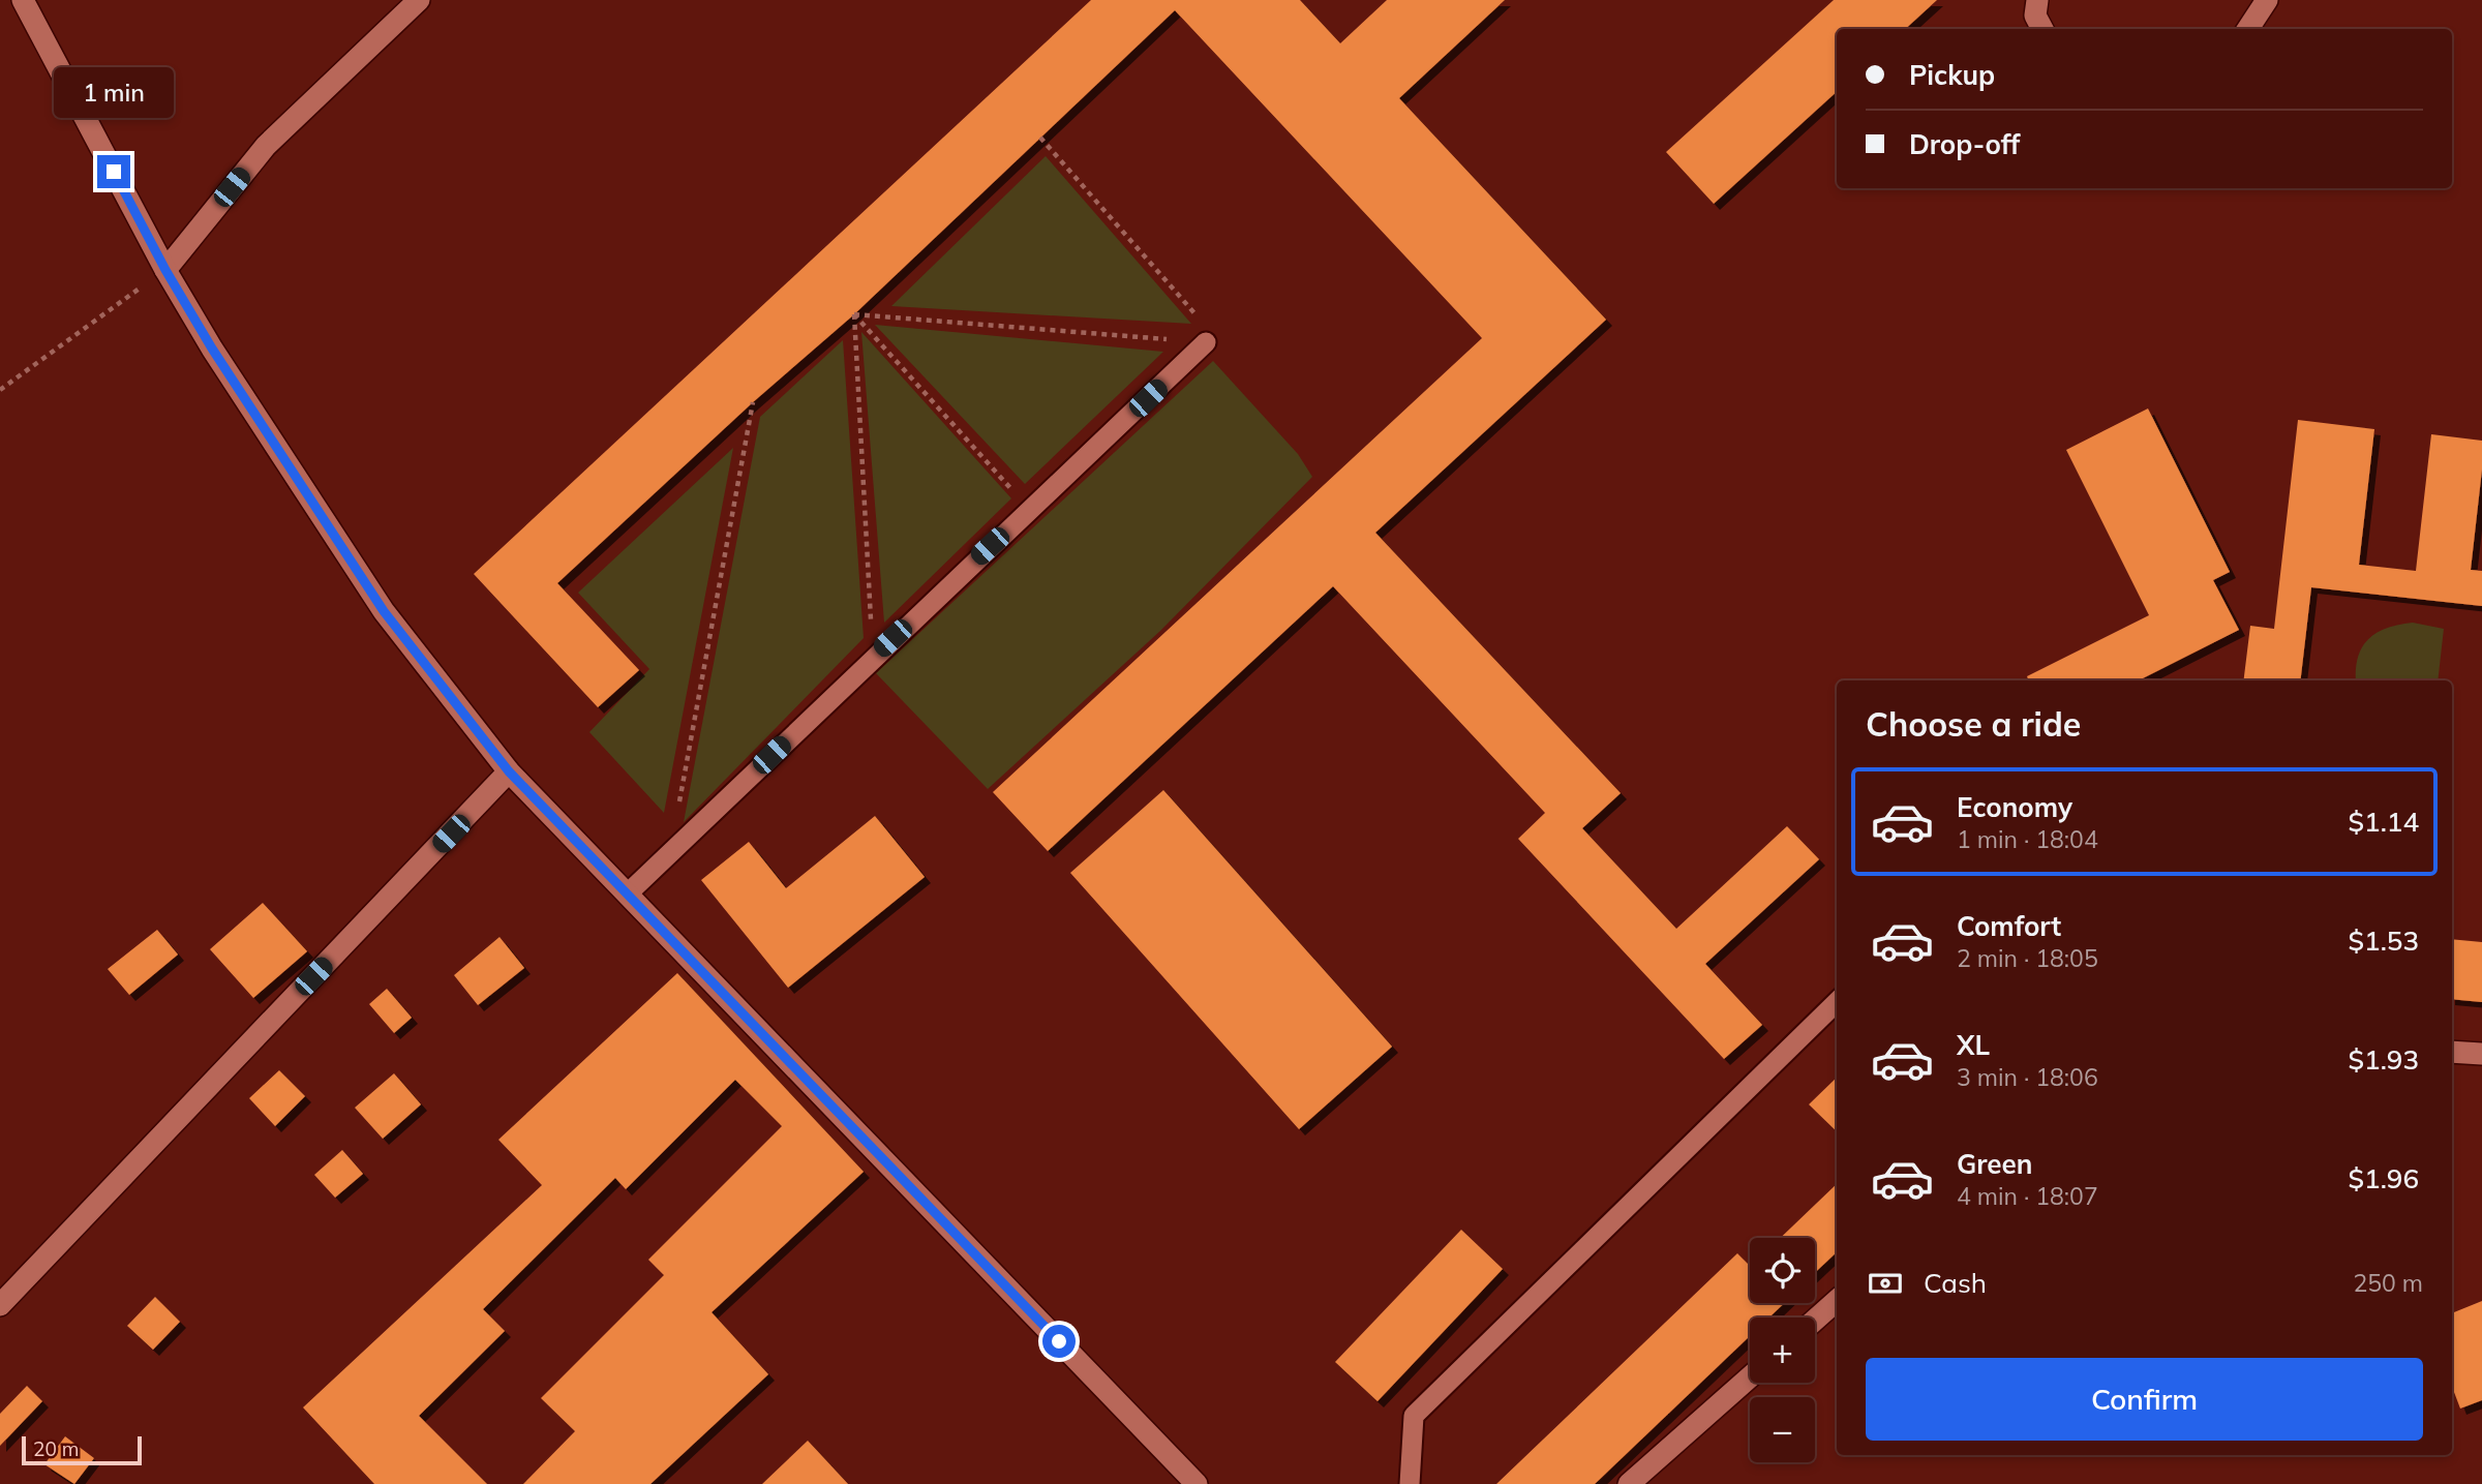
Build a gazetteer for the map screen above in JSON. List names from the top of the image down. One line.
{"scale_bar":"20 m","page":{"banner":["Pickup","Drop-off"],"bubble":"1 min","heading":"Choose a ride","list":[{"name":"Economy","note":"1 min · 18:04","value":"$1.14"},{"name":"Comfort","note":"2 min · 18:05","value":"$1.53"},{"name":"XL","note":"3 min · 18:06","value":"$1.93"},{"name":"Green","note":"4 min · 18:07","value":"$1.96"}],"map_buttons":["+","−"],"pay":["Cash","250 m"],"buttons":"Confirm","scale":"20 m"}}
